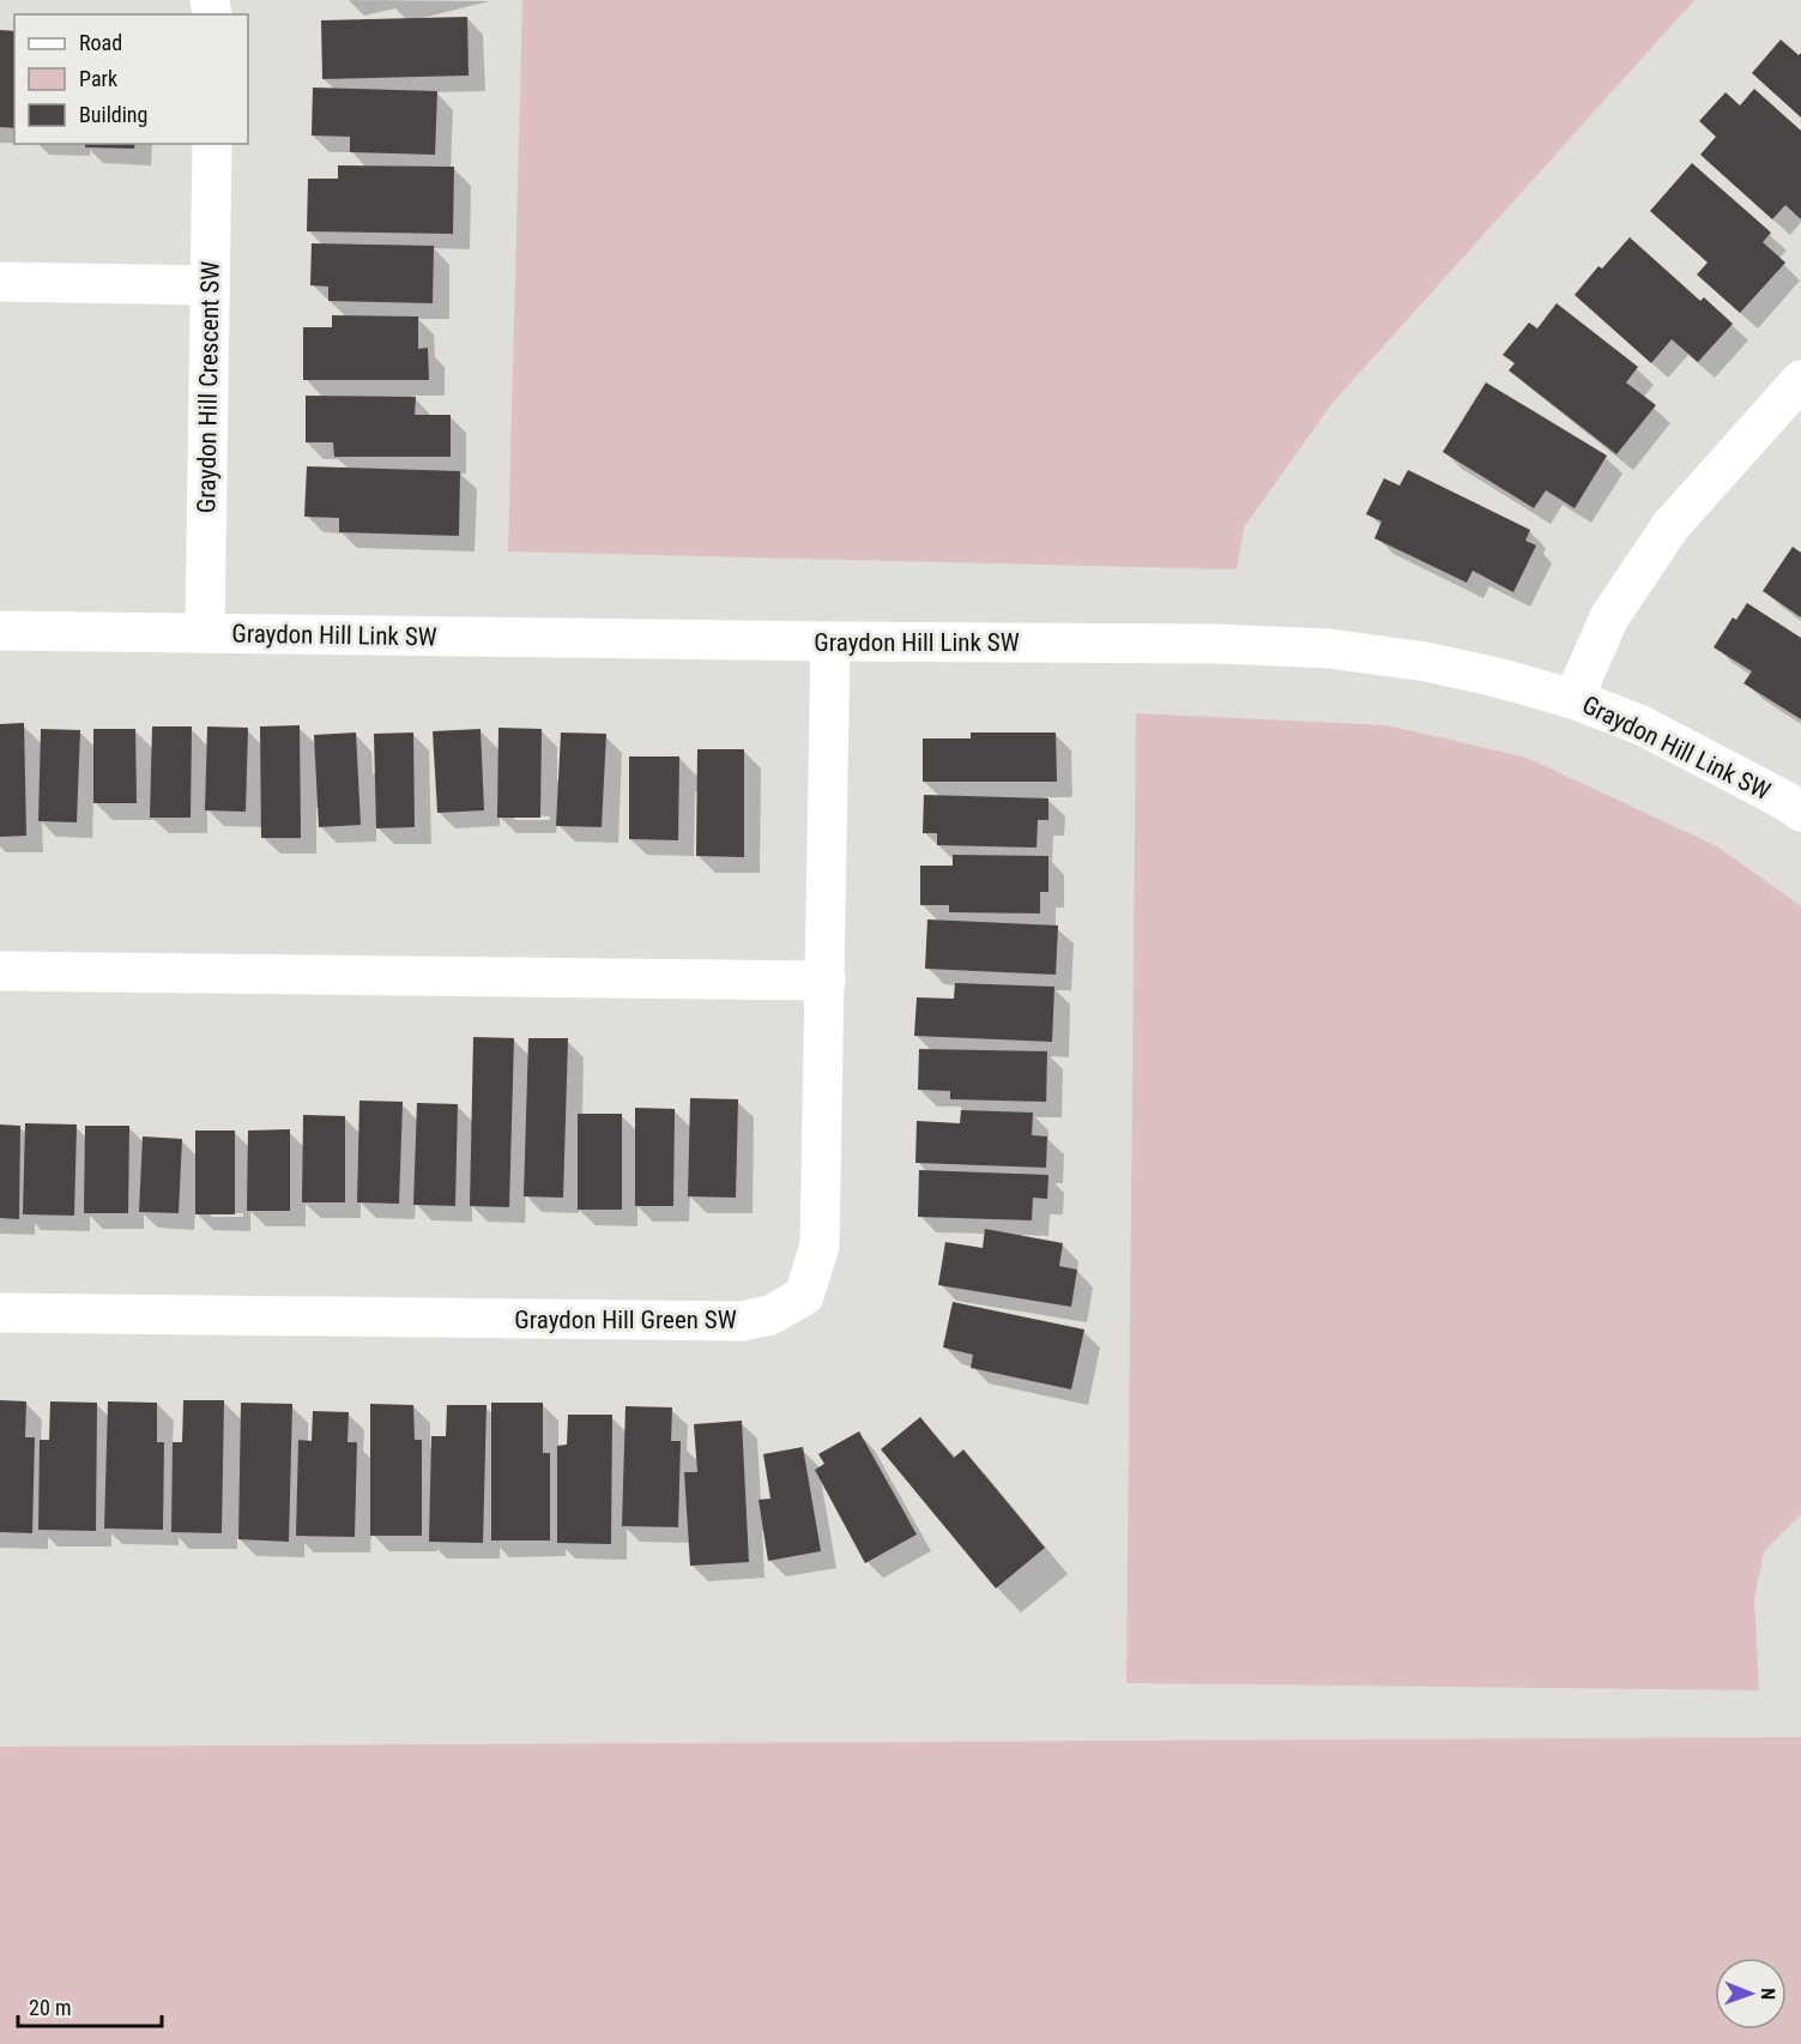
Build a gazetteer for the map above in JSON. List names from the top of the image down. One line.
{"streets":{"street":["Graydon Hill Crescent SW","Graydon Hill Link SW","Graydon Hill Green SW"]},"crossings":[["Graydon Hill Crescent SW","Graydon Hill Link SW"],["Graydon Hill Link SW","Graydon Hill Green SW"]],"legend":["Road","Park","Building"],"scale_bar":"20 m","north":"right"}
